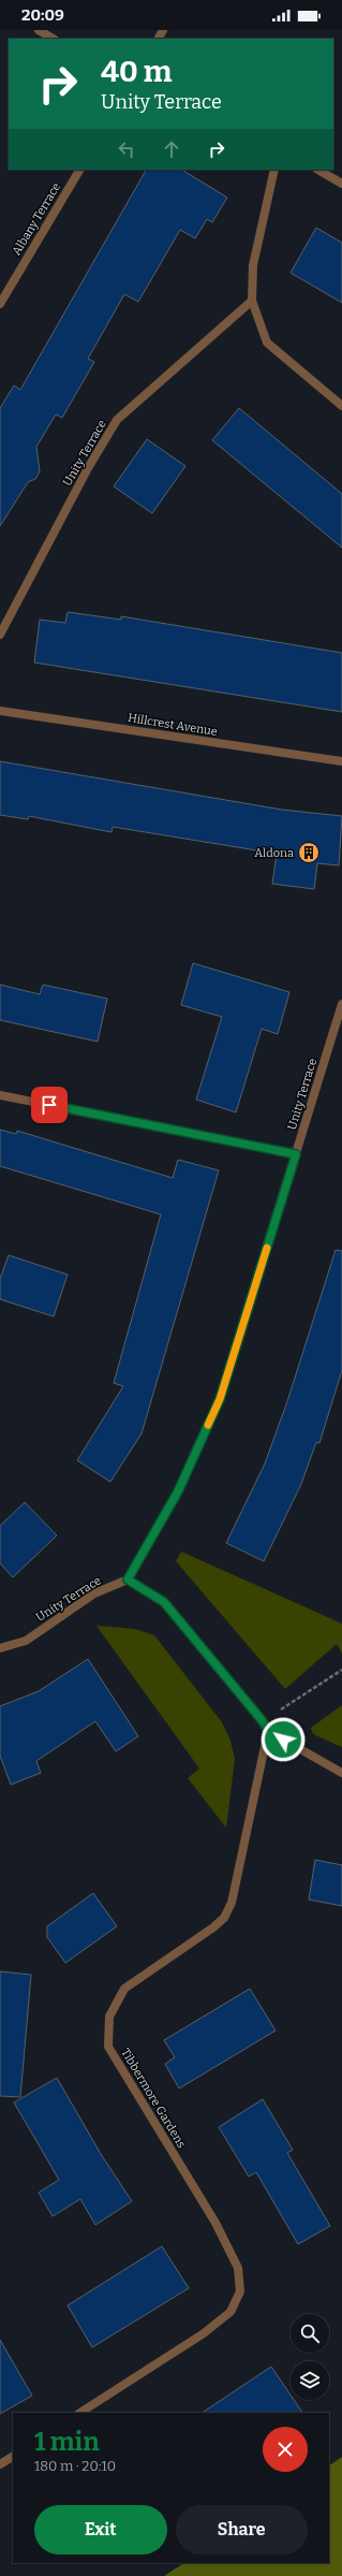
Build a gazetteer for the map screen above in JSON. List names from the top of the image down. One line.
{"streets":{"street":["Albany Terrace","Unity Terrace","Hillcrest Avenue","Tibbermore Gardens"]},"places":{"building":["Aldona"]},"page":{"status":"20:09","turn":["40 m","Unity Terrace"],"heading":["1 min","180 m · 20:10"],"buttons":["Exit","Share"]}}
